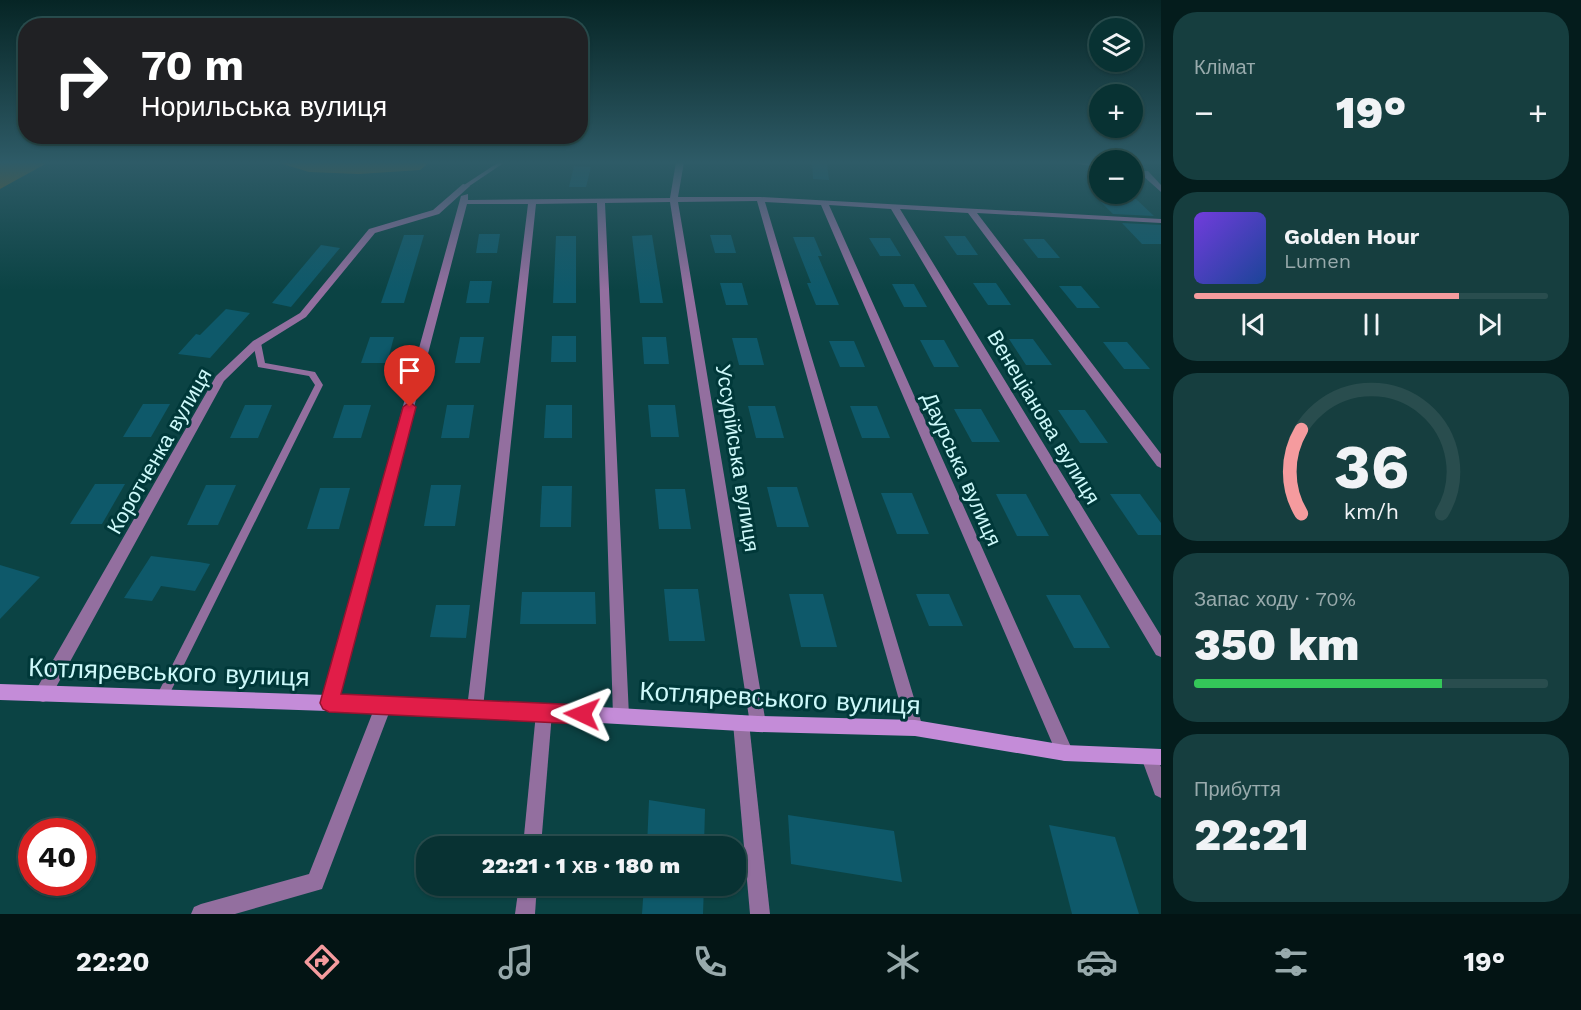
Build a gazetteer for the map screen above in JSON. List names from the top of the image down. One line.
{"streets":{"street":["Венеціанова вулиця","Коротченка вулиця","Уссурійська вулиця","Даурська вулиця","Котляревського вулиця"]},"crossings":[["Коротченка вулиця","Котляревського вулиця"],["Уссурійська вулиця","Котляревського вулиця"],["Даурська вулиця","Котляревського вулиця"]],"page":{"tile":["Клімат",["Запас ходу · 70%","350 km"],["Прибуття","22:21"]],"map_buttons":["+","−"],"turn":["70 m","Норильська вулиця"],"heat":["−","19°","+"],"song":["Golden Hour","Lumen"],"limit":"40","trip":"22:21 · 1 хв · 180 m","tabs":["22:20","19°"],"gauge":["36","km/h"]}}
